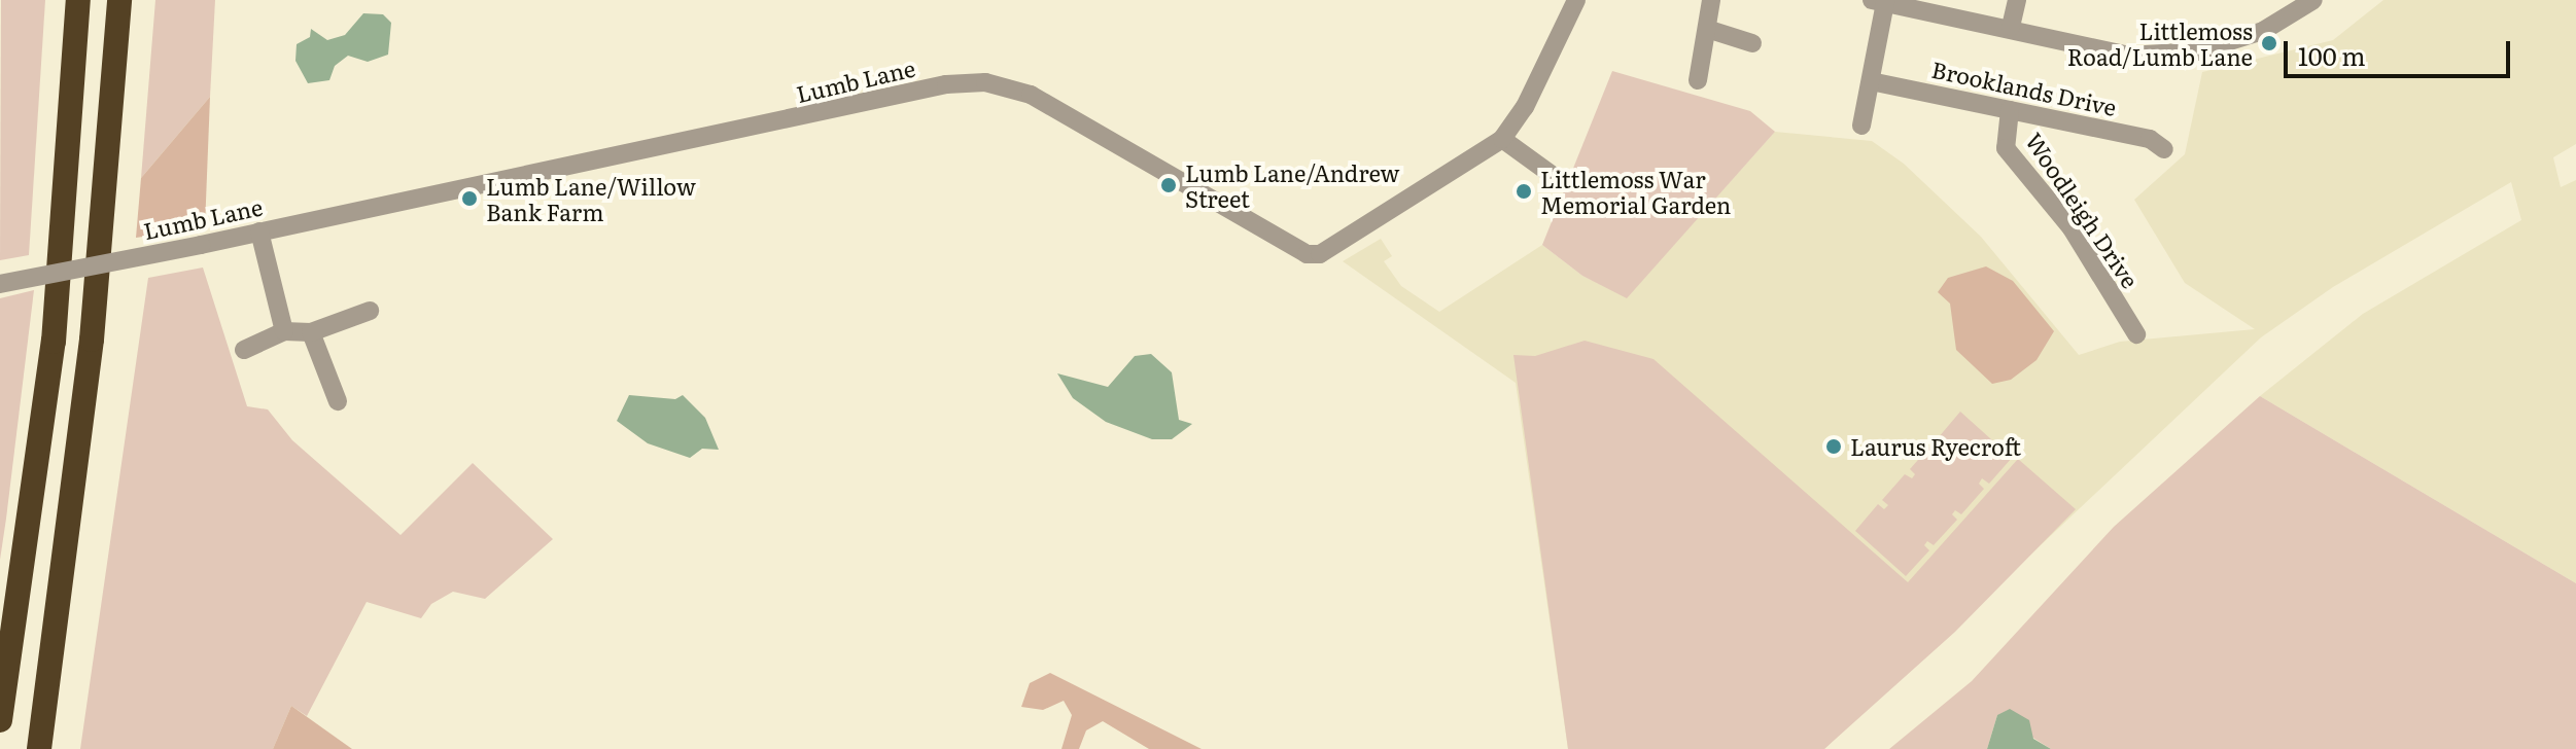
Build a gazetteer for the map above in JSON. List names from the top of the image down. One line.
{"streets":{"street":["Lumb Lane","Brooklands Drive","Woodleigh Drive"]},"crossings":[["Brooklands Drive","Woodleigh Drive"]],"places":["Littlemoss Road/Lumb Lane","Lumb Lane/Andrew Street","Littlemoss War Memorial Garden","Lumb Lane/Willow Bank Farm","Laurus Ryecroft"],"scale_bar":"100 m"}
